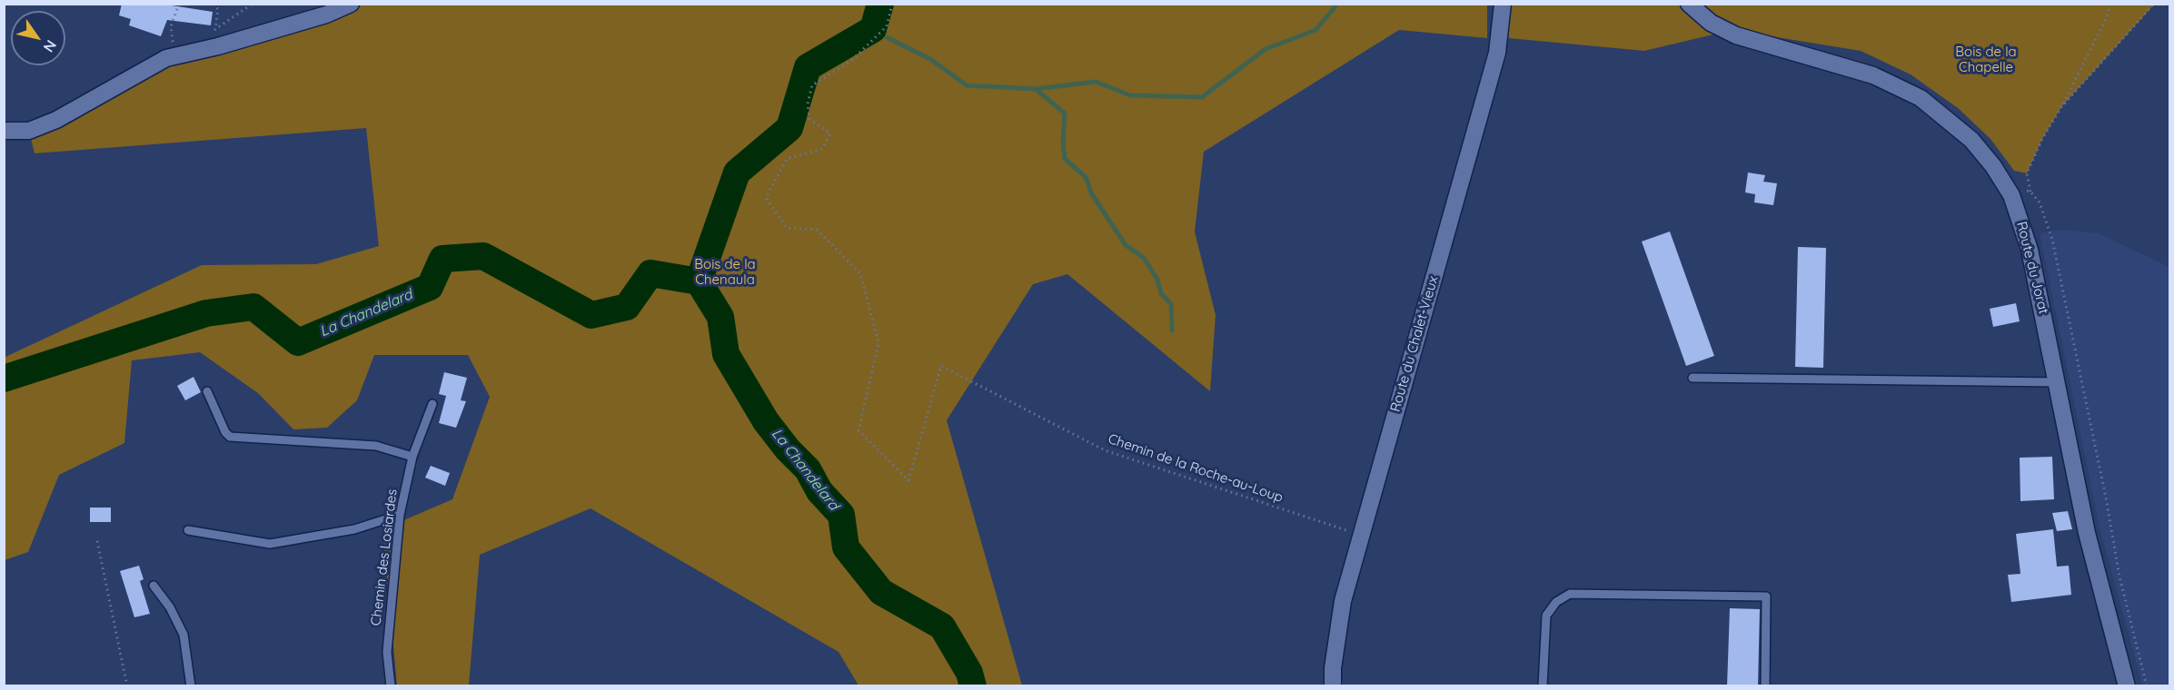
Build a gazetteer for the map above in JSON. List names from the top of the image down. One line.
{"streets":{"street":["Route du Jorat","Route du Chalet-Vieux"],"lane":["Chemin des Losiardes"],"path":["Chemin de la Roche-au-Loup"]},"crossings":[["Route du Chalet-Vieux","Chemin de la Roche-au-Loup"]],"water":["La Chandelard"],"parks":["Bois de la Chapelle","Bois de la Chenaula"],"north":"bottom right"}
